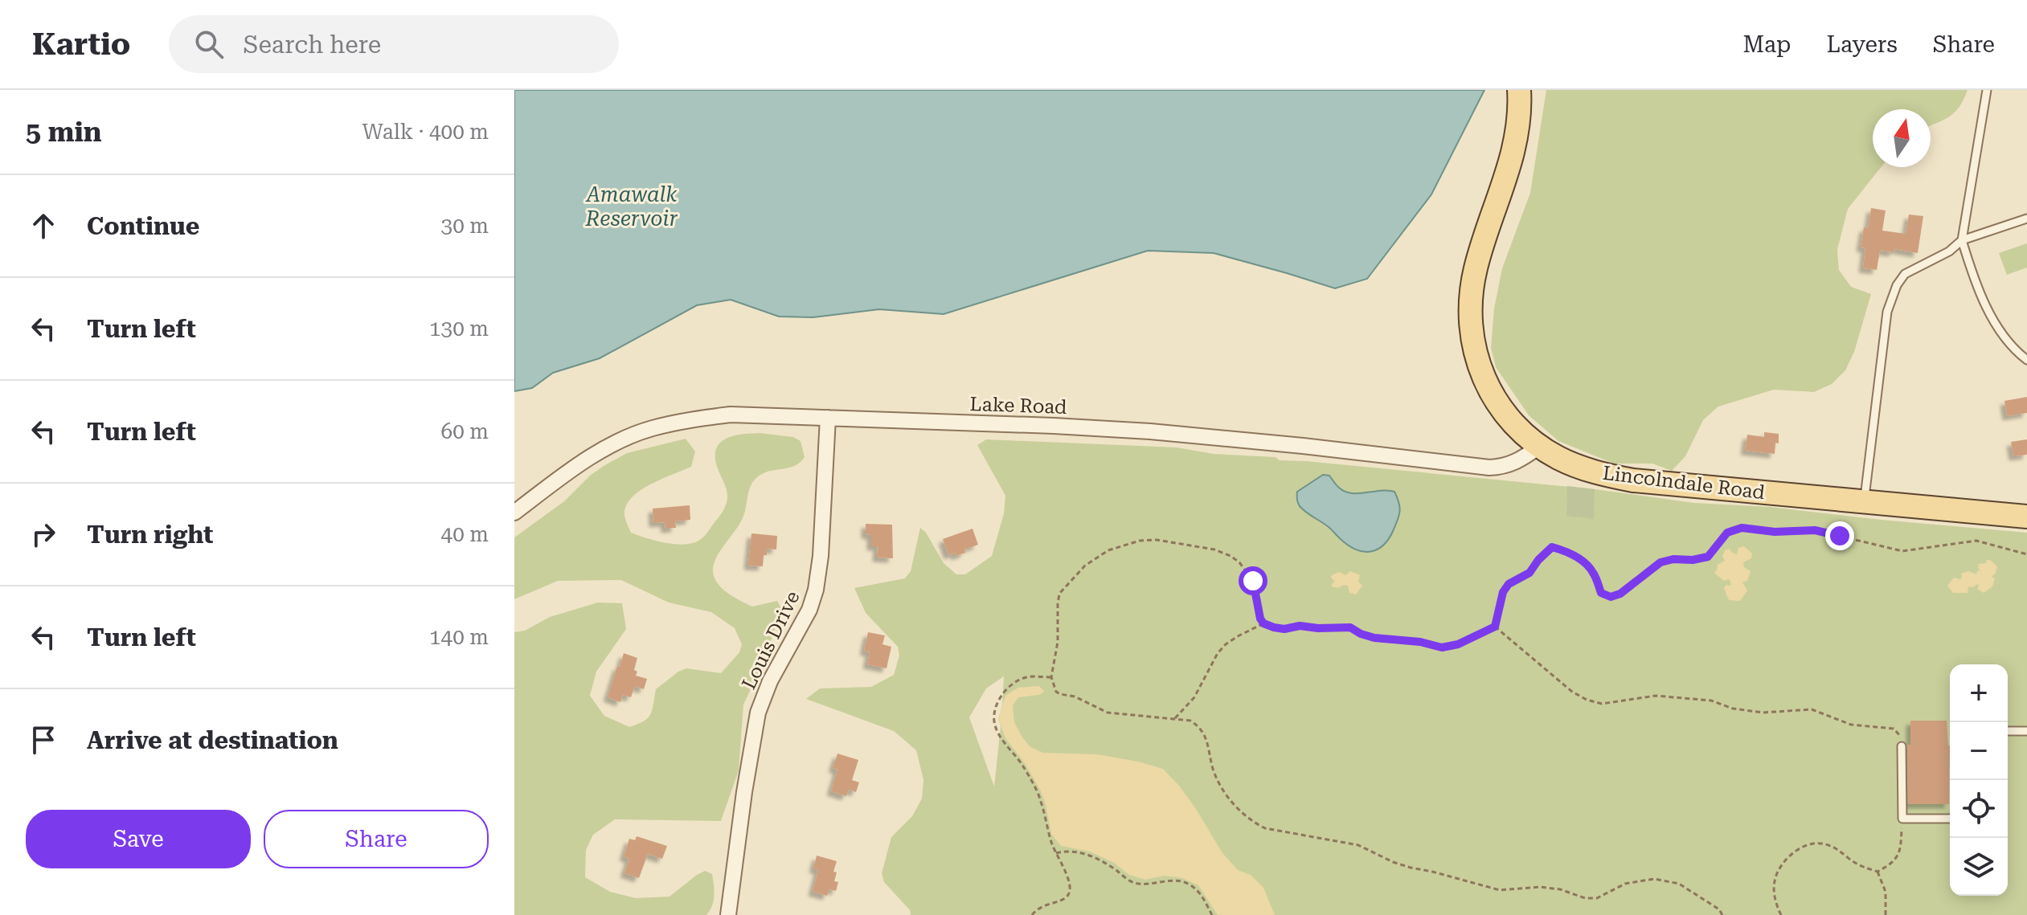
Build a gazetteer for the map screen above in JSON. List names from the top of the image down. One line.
{"streets":{"main road":["Lincolndale Road"],"street":["Lake Road","Louis Drive"]},"crossings":[["Lake Road","Lincolndale Road"],["Lake Road","Louis Drive"]],"water":["Amawalk Reservoir"],"north":"top","page":{"header":"Kartio","search":"Search here","nav":["Map","Layers","Share"],"heading":["5 min","Walk · 400 m"],"list":[["Continue","30 m"],["Turn left","130 m"],["Turn left","60 m"],["Turn right","40 m"],["Turn left","140 m"],"Arrive at destination"],"map_buttons":["+","−"],"buttons":["Save","Share"]}}
